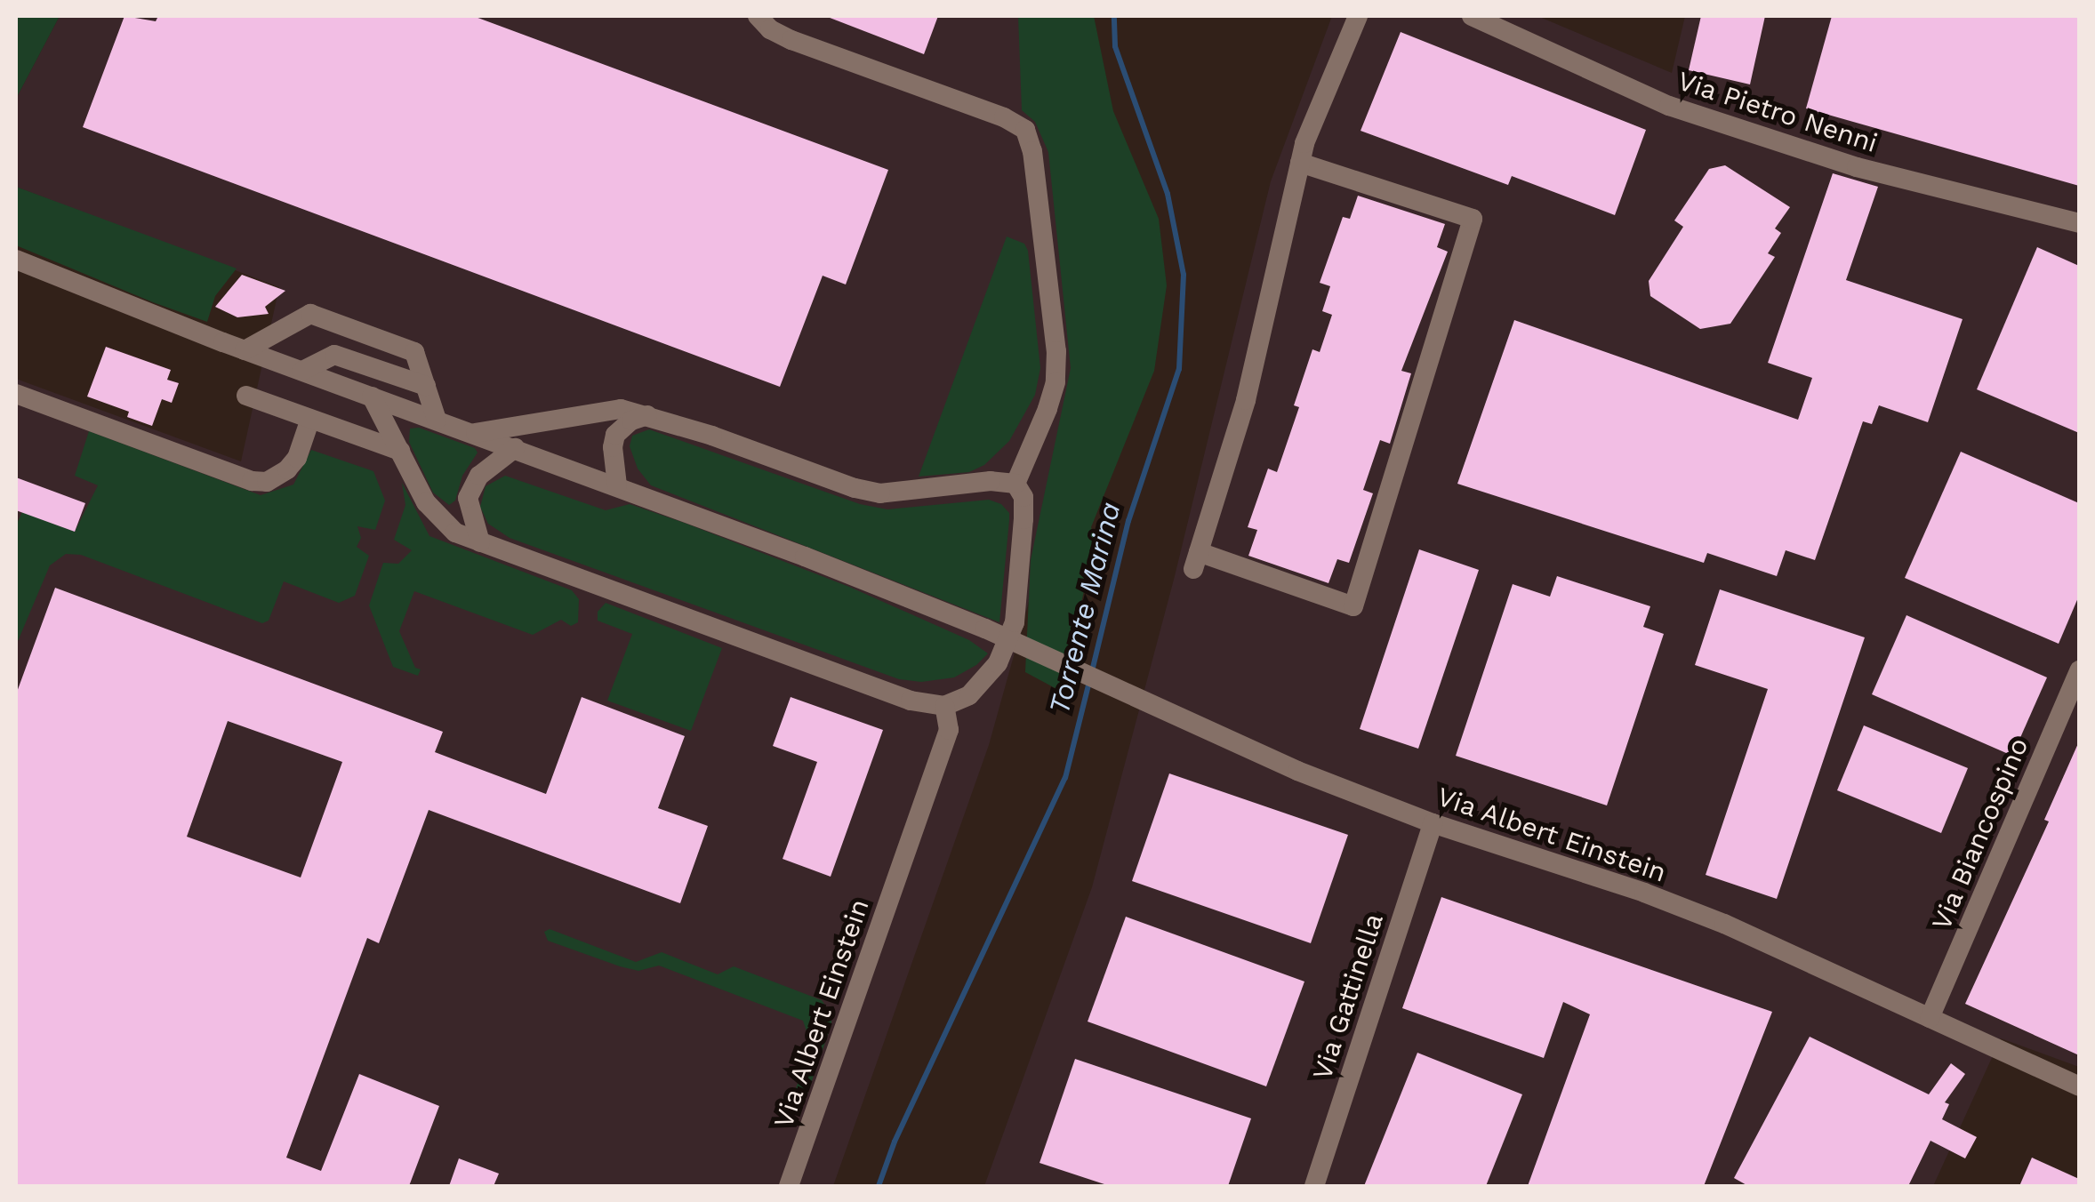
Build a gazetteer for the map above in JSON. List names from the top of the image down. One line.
{"streets":{"street":["Via Pietro Nenni","Via Biancospino","Via Albert Einstein","Via Gattinella"]},"crossings":[["Via Biancospino","Via Albert Einstein"],["Via Albert Einstein","Via Gattinella"]],"water":["Torrente Marina"]}
